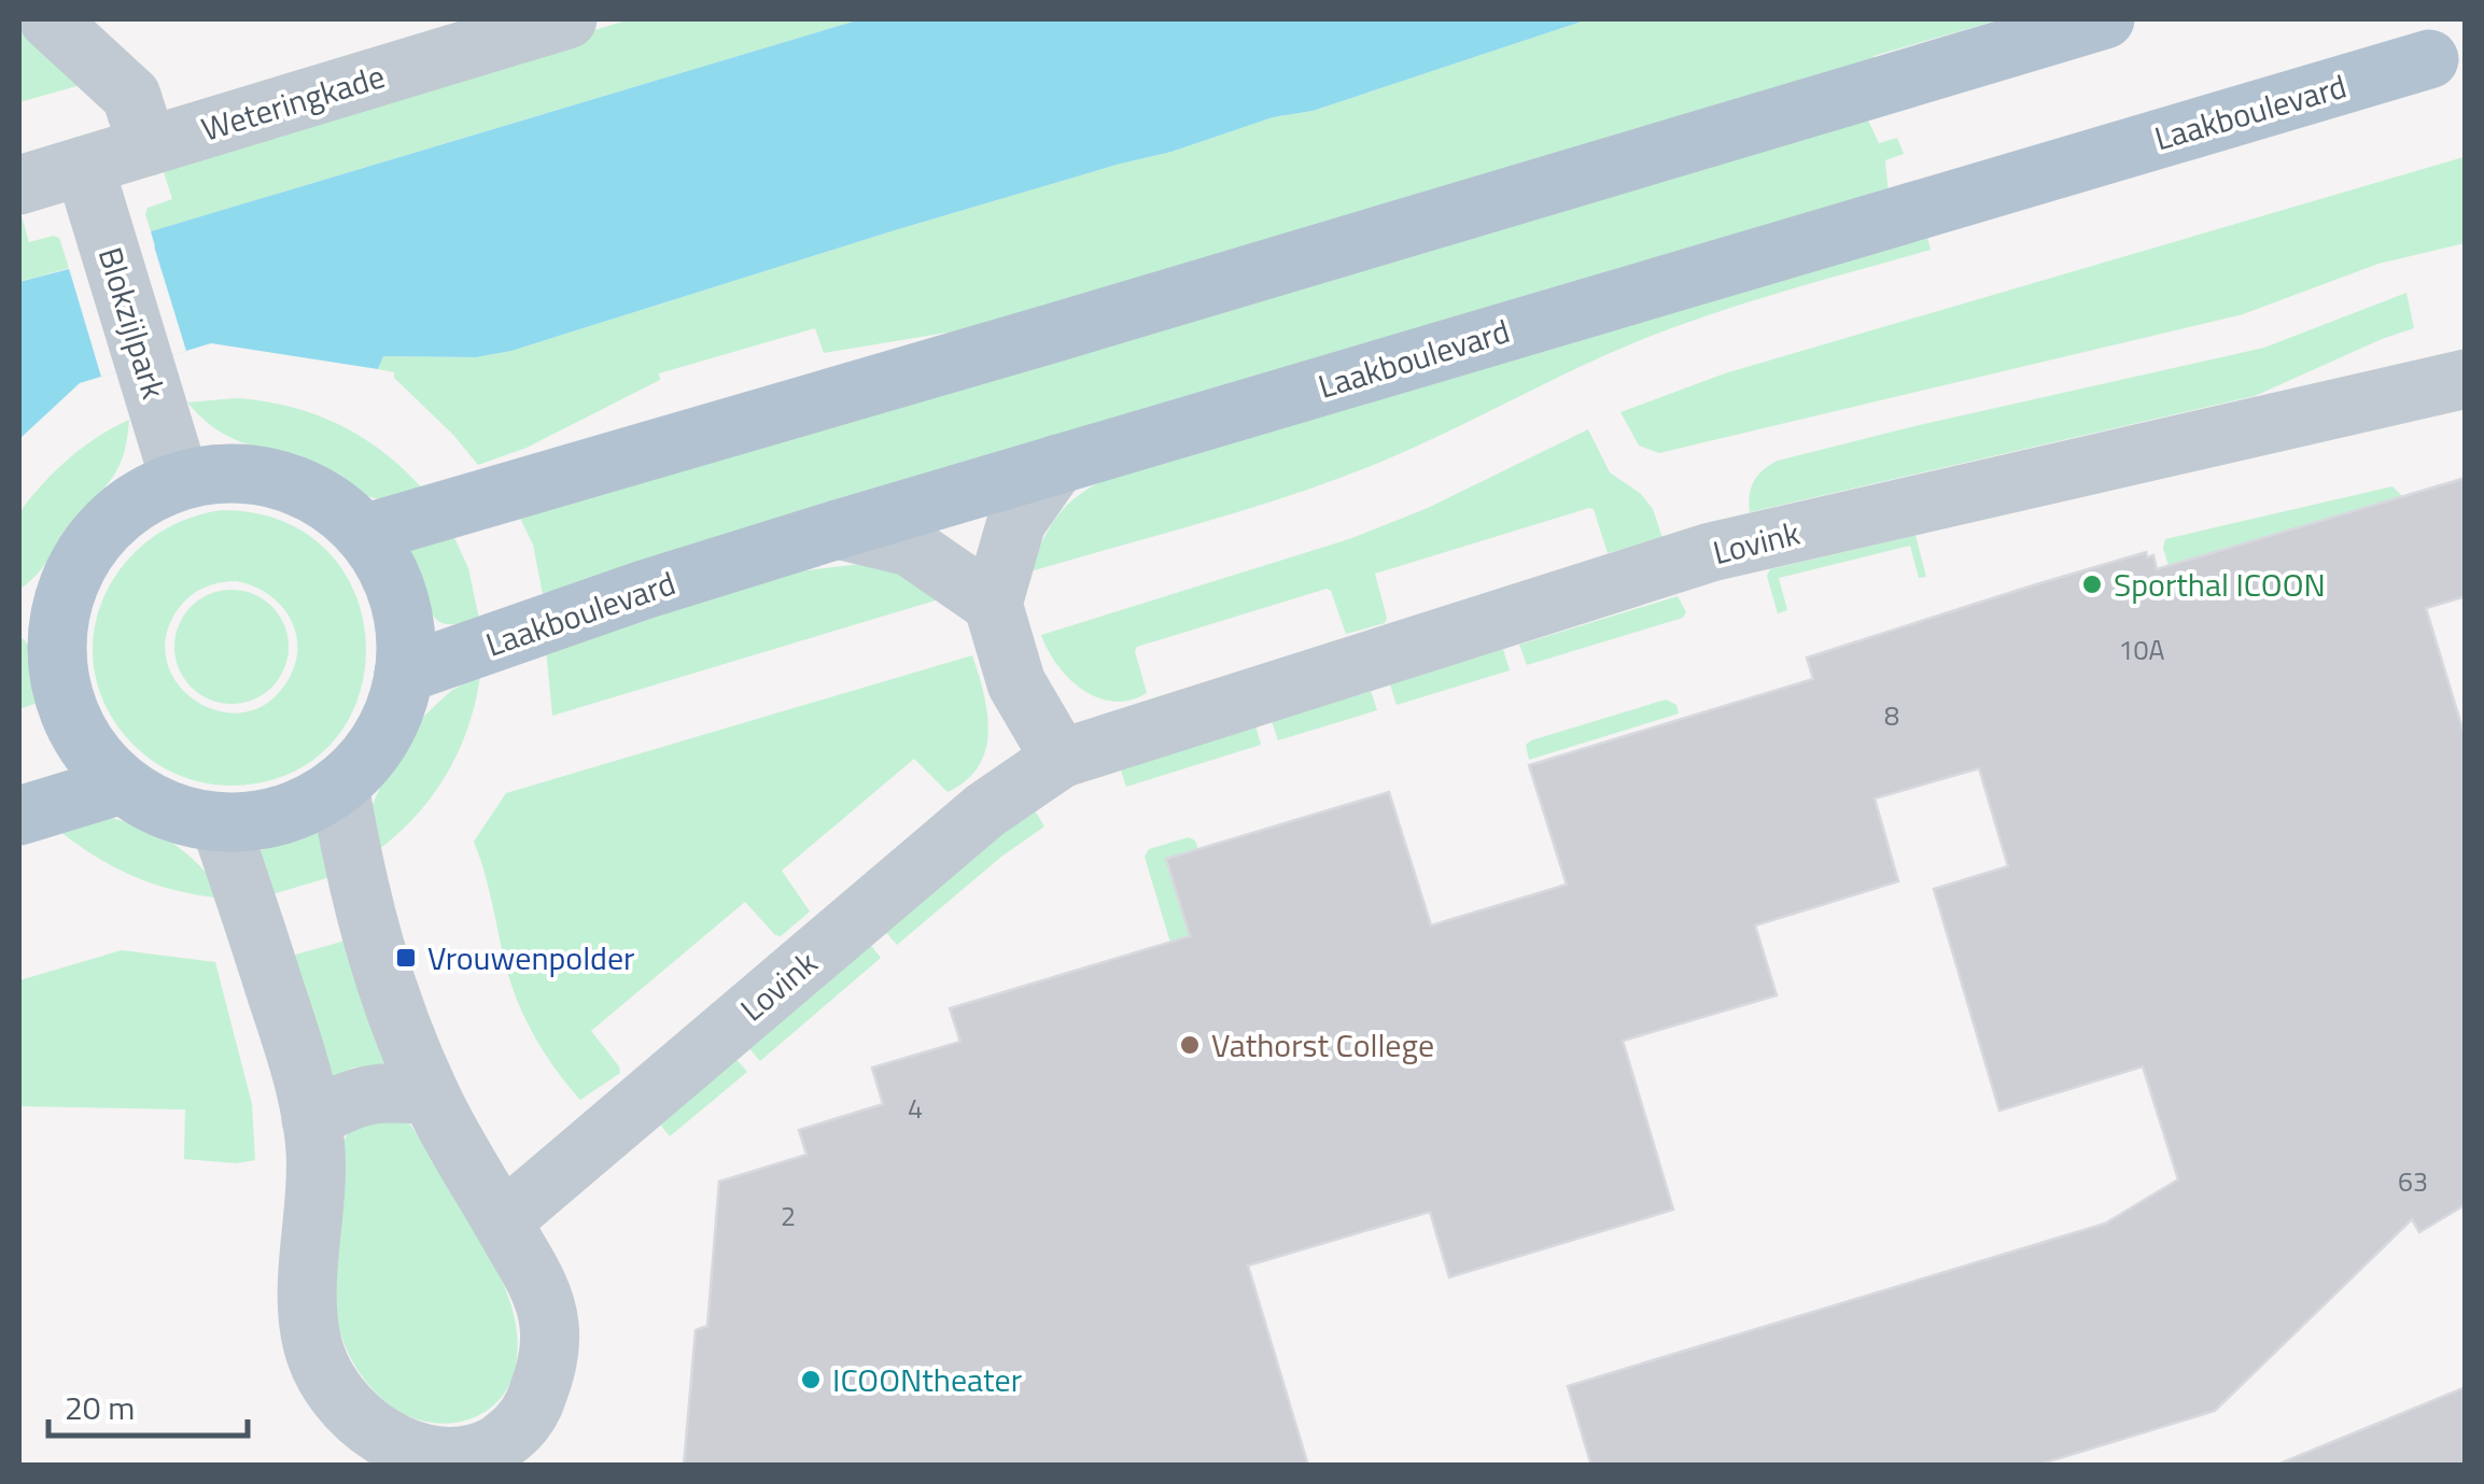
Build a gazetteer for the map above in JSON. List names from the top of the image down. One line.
{"streets":{"main road":["Laakboulevard"],"street":["Weteringkade","Blokzijlpark","Lovink"]},"crossings":[["Weteringkade","Blokzijlpark"],["Laakboulevard","Blokzijlpark"]],"places":{"other":["Sporthal ICOON","Vathorst College","ICOONtheater"],"transit":["Vrouwenpolder"]},"house_numbers":["10A","8","4","63","2"],"scale_bar":"20 m"}
